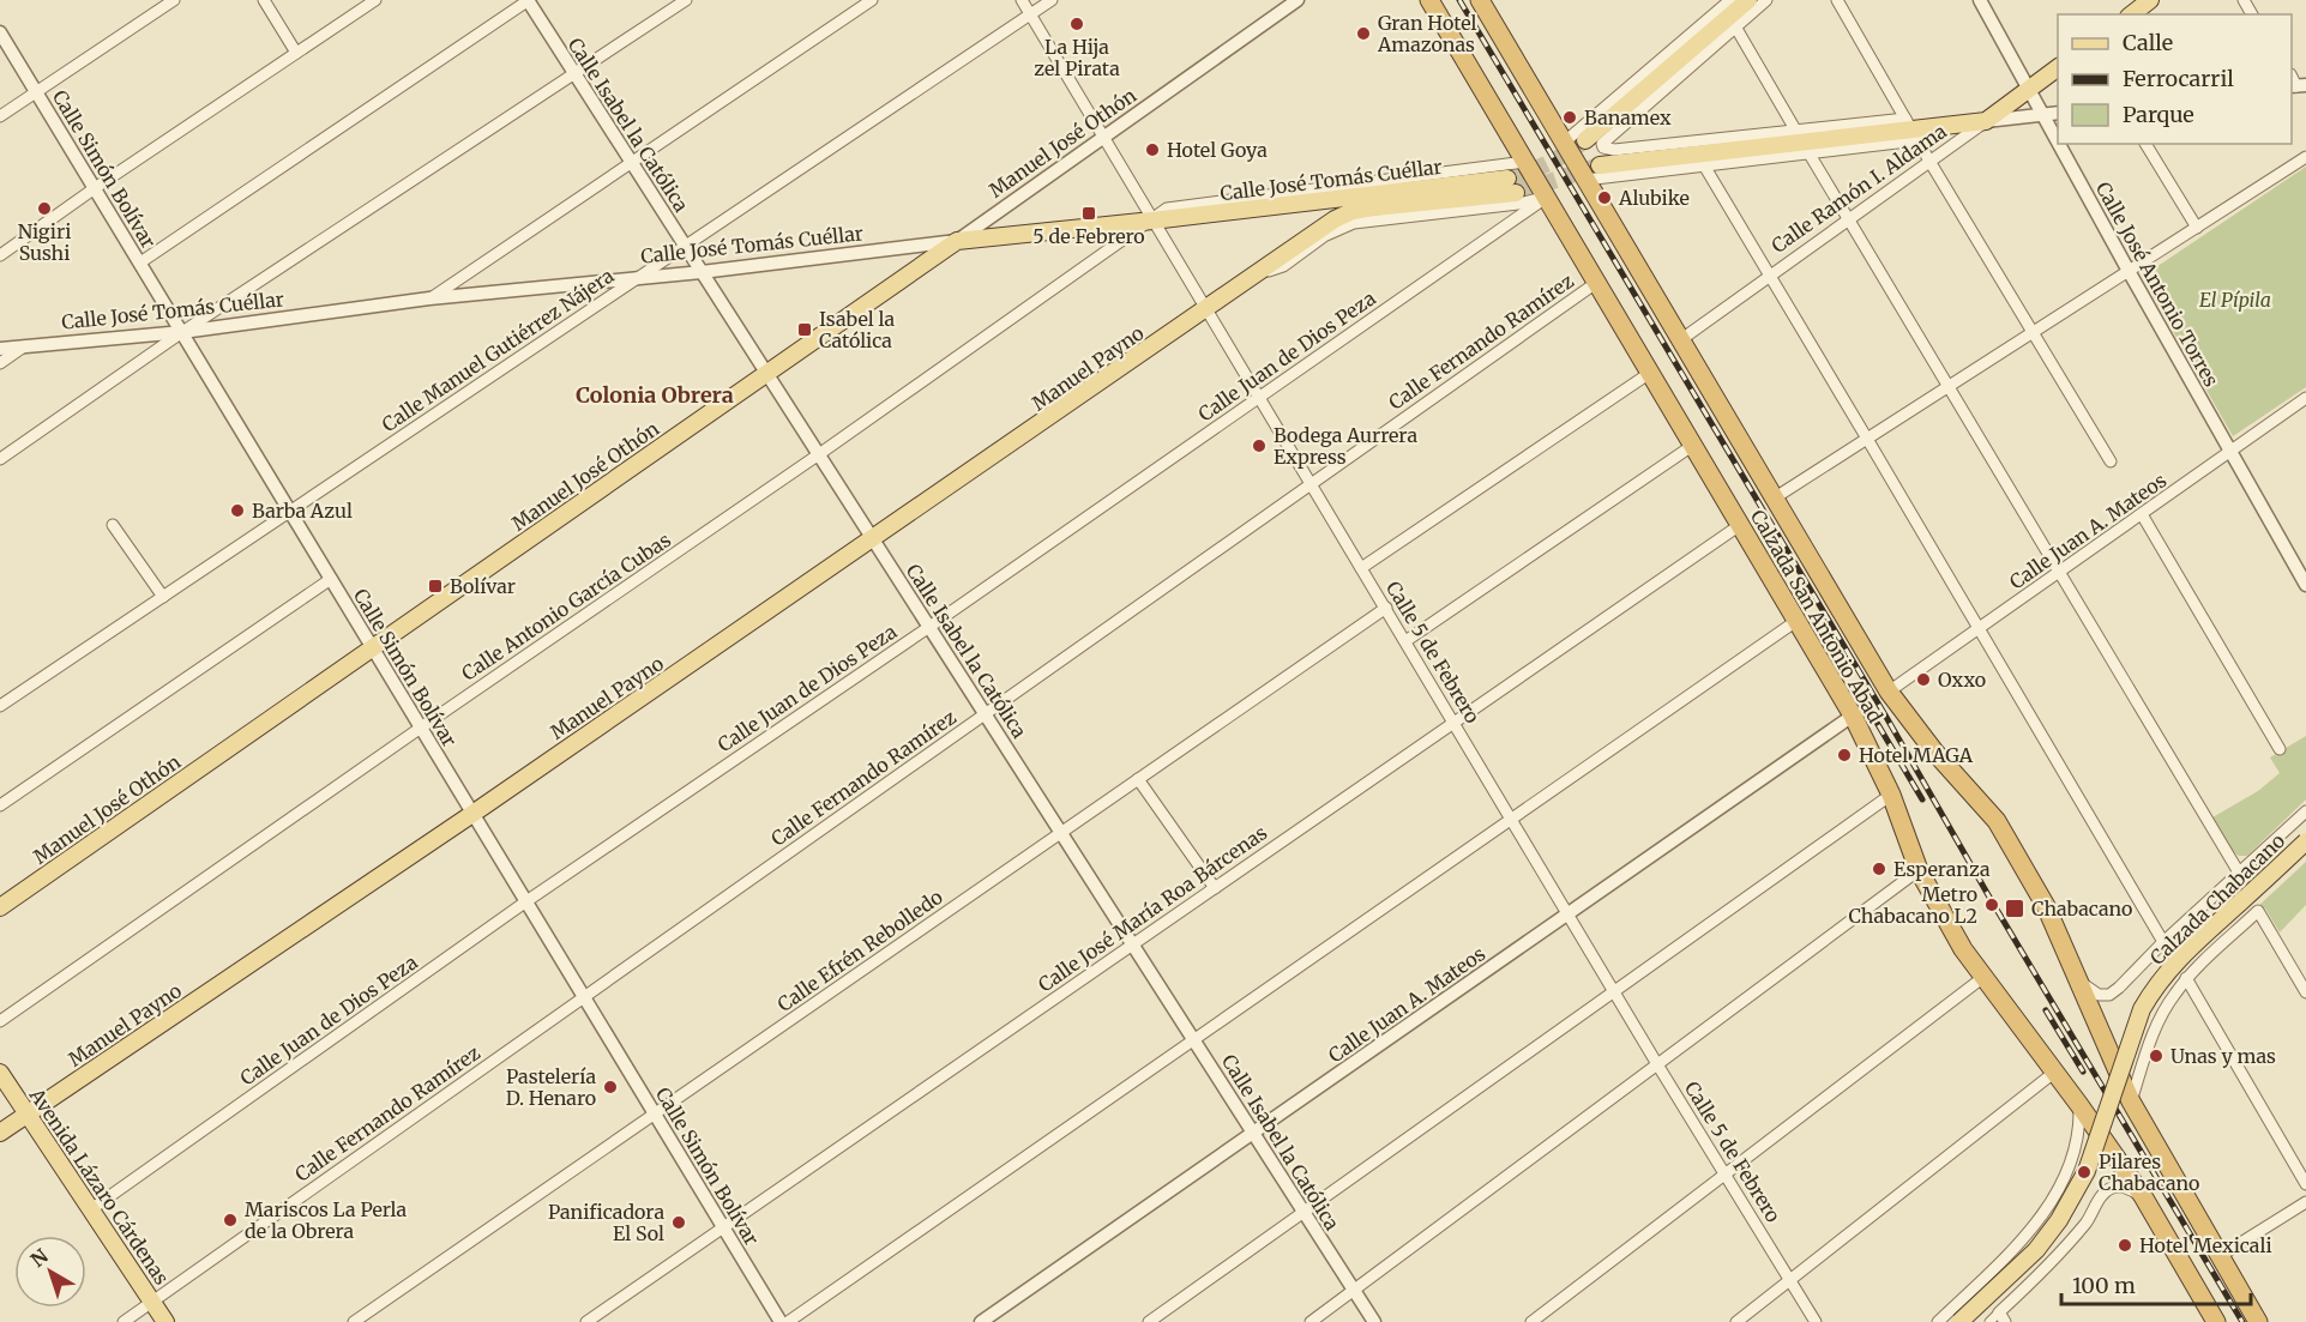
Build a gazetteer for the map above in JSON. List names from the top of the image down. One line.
{"streets":{"highway":["Calzada San Antonio Abad"],"main road":["Manuel José Othón","Calle José Tomás Cuéllar","Calle Ramón I. Aldama","Manuel Payno","Calzada Chabacano","Avenida Lázaro Cárdenas"],"street":["Calle Isabel la Católica","Calle Simón Bolívar","Calle José Antonio Torres","Calle Fernando Ramírez","Calle Manuel Gutiérrez Nájera","Calle Juan de Dios Peza","Calle Juan A. Mateos","Calle Antonio García Cubas","Calle 5 de Febrero","Calle José María Roa Bárcenas","Calle Efrén Rebolledo"]},"crossings":[["Calle Isabel la Católica","Manuel José Othón"],["Calle Isabel la Católica","Calle José Tomás Cuéllar"],["Calle Isabel la Católica","Calle Fernando Ramírez"],["Calle Isabel la Católica","Calle Manuel Gutiérrez Nájera"],["Calle Isabel la Católica","Calle Juan de Dios Peza"],["Calle Isabel la Católica","Manuel Payno"],["Calle Isabel la Católica","Calle Juan A. Mateos"],["Calle Isabel la Católica","Calle Antonio García Cubas"],["Calle Isabel la Católica","Calle José María Roa Bárcenas"],["Calle Isabel la Católica","Calle Efrén Rebolledo"],["Manuel José Othón","Calle Simón Bolívar"],["Manuel José Othón","Calle José Tomás Cuéllar"],["Manuel José Othón","Calle 5 de Febrero"],["Calle Simón Bolívar","Calle José Tomás Cuéllar"],["Calle Simón Bolívar","Calle Fernando Ramírez"],["Calle Simón Bolívar","Calle Manuel Gutiérrez Nájera"],["Calle Simón Bolívar","Calle Juan de Dios Peza"],["Calle Simón Bolívar","Manuel Payno"],["Calle Simón Bolívar","Calle Antonio García Cubas"],["Calle Simón Bolívar","Calle José María Roa Bárcenas"],["Calle Simón Bolívar","Calle Efrén Rebolledo"],["Calle José Tomás Cuéllar","Calle Manuel Gutiérrez Nájera"],["Calle José Tomás Cuéllar","Manuel Payno"],["Calle José Tomás Cuéllar","Calle Antonio García Cubas"],["Calle José Tomás Cuéllar","Calle 5 de Febrero"],["Calle Ramón I. Aldama","Calle José Antonio Torres"],["Calle Ramón I. Aldama","Calzada San Antonio Abad"],["Calle José Antonio Torres","Calle Juan A. Mateos"],["Calle Fernando Ramírez","Calzada San Antonio Abad"],["Calle Fernando Ramírez","Calle 5 de Febrero"],["Calle Fernando Ramírez","Avenida Lázaro Cárdenas"],["Calle Manuel Gutiérrez Nájera","Calle 5 de Febrero"],["Calle Juan de Dios Peza","Calzada San Antonio Abad"],["Calle Juan de Dios Peza","Calle 5 de Febrero"],["Calle Juan de Dios Peza","Avenida Lázaro Cárdenas"],["Manuel Payno","Calle 5 de Febrero"],["Manuel Payno","Avenida Lázaro Cárdenas"],["Calle Juan A. Mateos","Calzada San Antonio Abad"],["Calle Juan A. Mateos","Calle 5 de Febrero"],["Calle Antonio García Cubas","Calzada San Antonio Abad"],["Calle Antonio García Cubas","Calle 5 de Febrero"],["Calzada San Antonio Abad","Calzada Chabacano"],["Calzada San Antonio Abad","Calle José María Roa Bárcenas"],["Calle 5 de Febrero","Calle José María Roa Bárcenas"],["Calle 5 de Febrero","Calle Efrén Rebolledo"]],"districts":["Colonia Obrera"],"parks":["El Pípila"],"places":{"other":["La Hija zel Pirata","Gran Hotel Amazonas","Banamex","Hotel Goya","Alubike","Nigiri Sushi","Bodega Aurrera Express","Barba Azul","Oxxo","Hotel MAGA","Esperanza","Metro Chabacano L2","Unas y mas","Pastelería D. Henaro","Pilares Chabacano","Mariscos La Perla de la Obrera","Panificadora El Sol","Hotel Mexicali"],"transit":["5 de Febrero","Isabel la Católica","Bolívar","Chabacano"]},"legend":["Calle","Ferrocarril","Parque"],"scale_bar":"100 m","north":"top left"}
